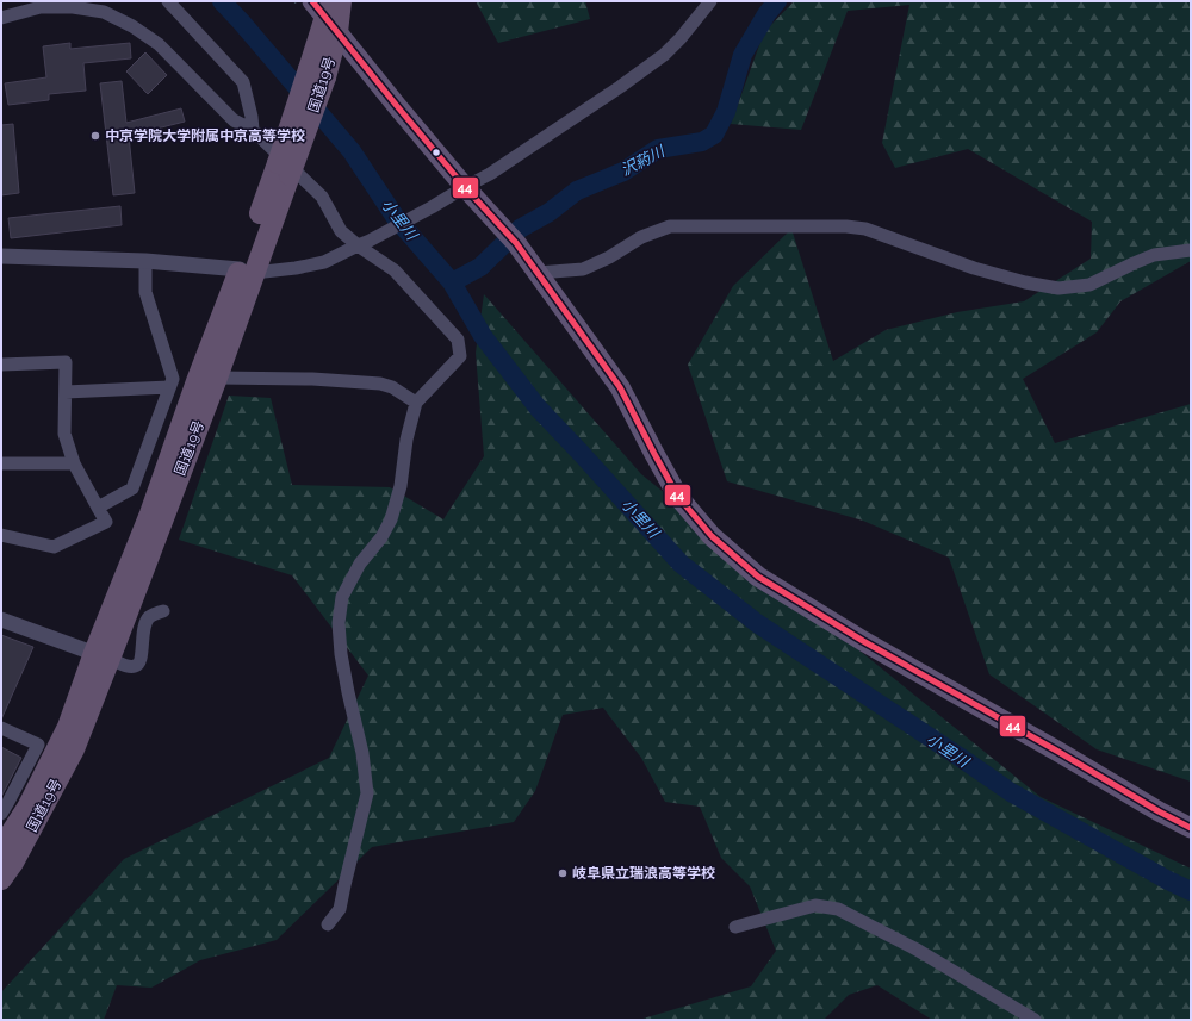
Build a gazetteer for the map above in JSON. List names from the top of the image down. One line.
{"streets":{"highway":["国道19号"]},"water":["沢葯川","小里川"],"places":["中京学院大学附属中京高等学校","岐阜県立瑞浪高等学校"],"lines":["transit line 44"]}
